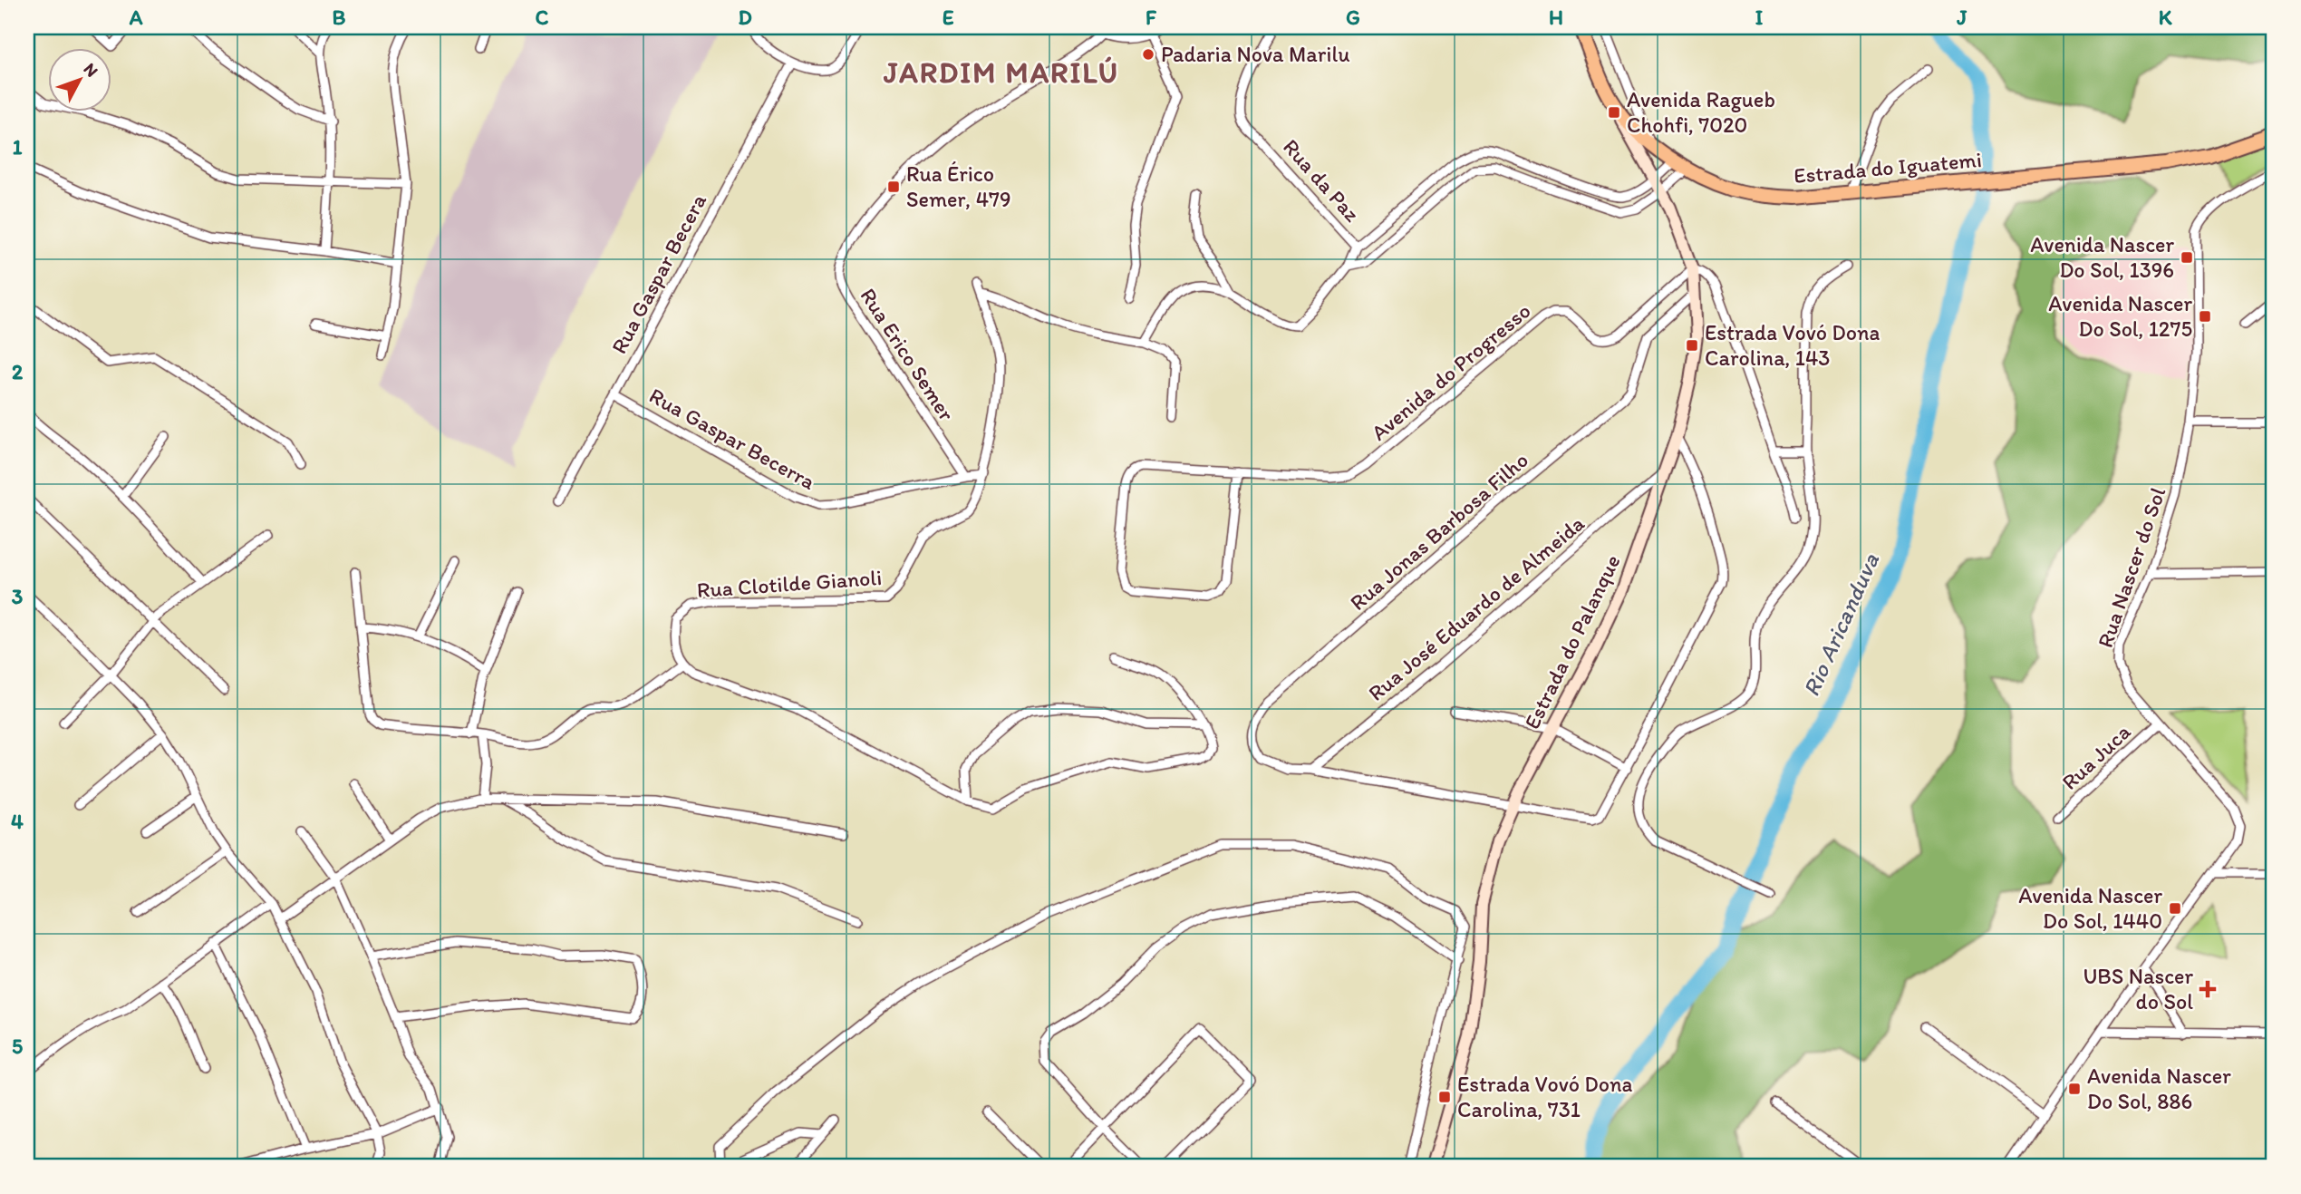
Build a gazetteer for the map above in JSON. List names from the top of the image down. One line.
{"streets":{"main road":["Estrada do Iguatemi"],"street":["Rua da Paz","Rua Gaspar Becera","Rua Erico Semer","Avenida do Progresso","Rua Gaspar Becerra","Rua Jonas Barbosa Filho","Rua Nascer do Sol","Rua Clotilde Gianoli","Rua José Eduardo de Almeida","Estrada do Palanque","Rua Juca"]},"crossings":[["Estrada do Iguatemi","Estrada do Palanque"],["Rua Gaspar Becera","Rua Gaspar Becerra"],["Rua Erico Semer","Rua Gaspar Becerra"],["Avenida do Progresso","Estrada do Palanque"],["Rua Gaspar Becerra","Rua Clotilde Gianoli"],["Rua Jonas Barbosa Filho","Rua José Eduardo de Almeida"],["Rua Jonas Barbosa Filho","Estrada do Palanque"],["Rua Nascer do Sol","Rua Juca"],["Rua José Eduardo de Almeida","Estrada do Palanque"]],"districts":["JARDIM MARILÚ"],"water":["Rio Aricanduva"],"places":{"other":["Padaria Nova Marilu"],"transit":["Avenida Ragueb Chohfi, 7020","Rua Érico Semer, 479","Avenida Nascer Do Sol, 1396","Avenida Nascer Do Sol, 1275","Estrada Vovó Dona Carolina, 143","Avenida Nascer Do Sol, 1440","Avenida Nascer Do Sol, 886","Estrada Vovó Dona Carolina, 731"],"health":["UBS Nascer do Sol"]},"north":"top right","grid":{"columns":["A","B","C","D","E","F","G","H","I","J","K"],"rows":["1","2","3","4","5"]}}
